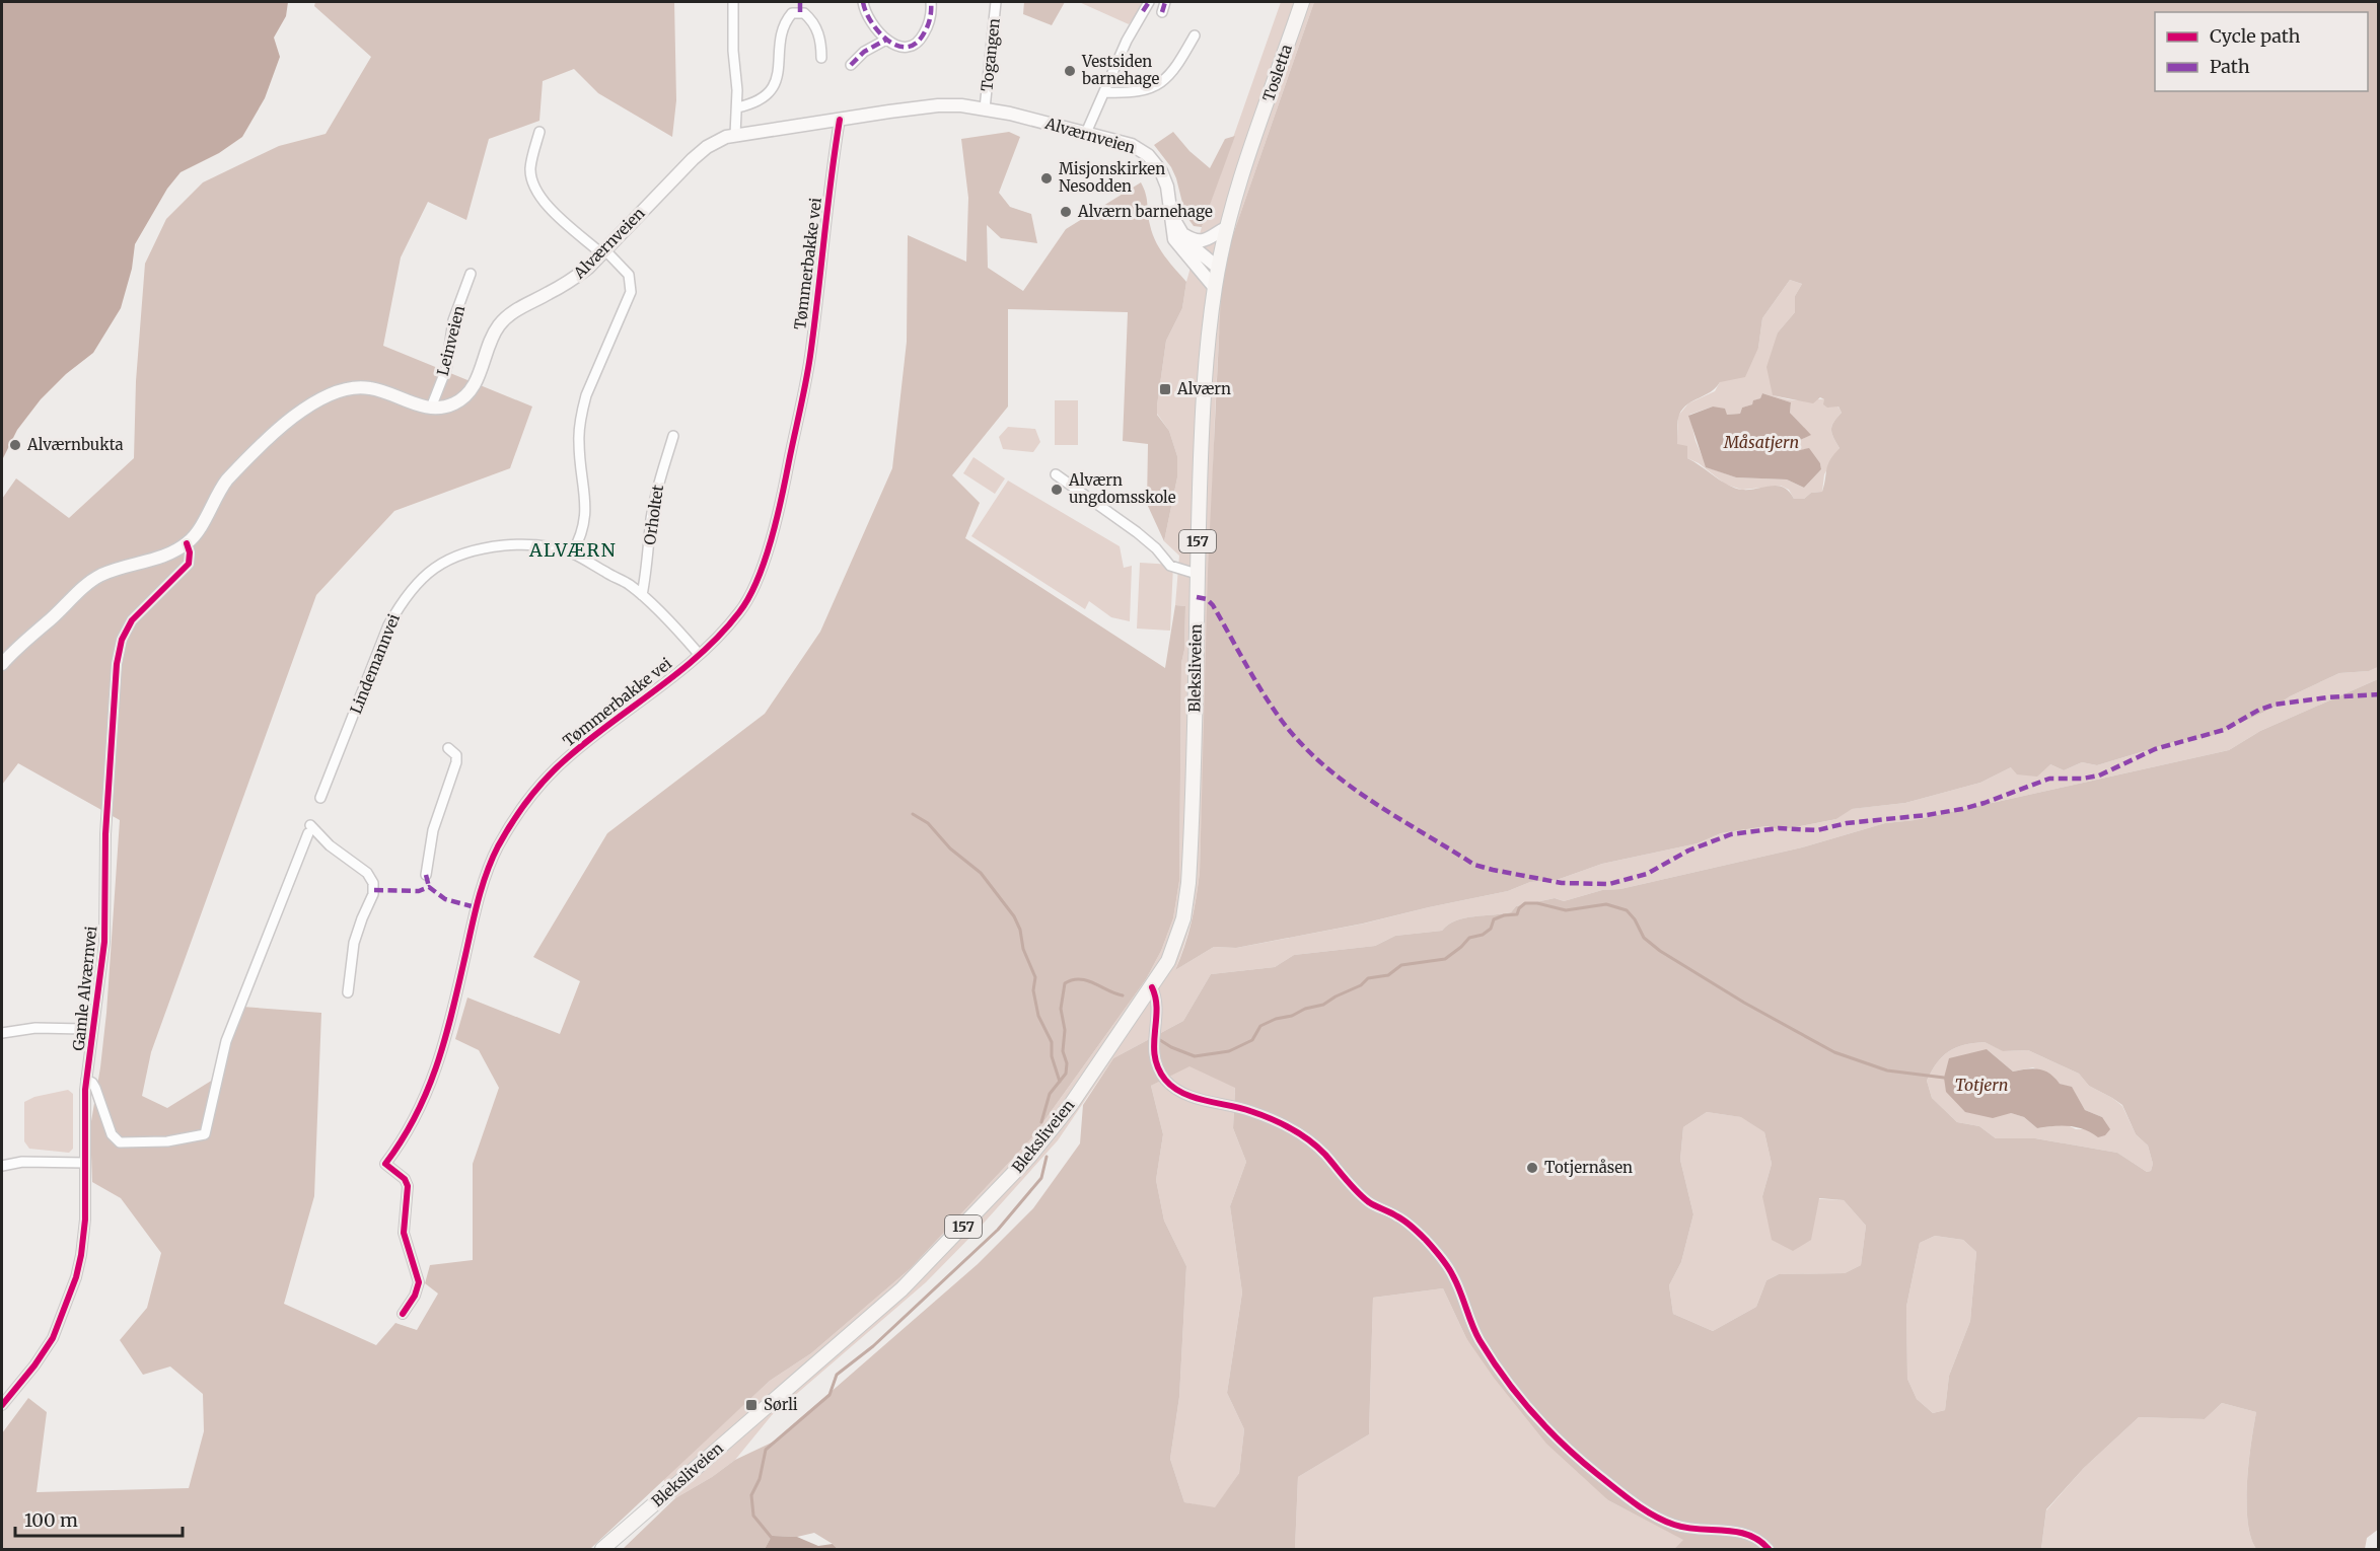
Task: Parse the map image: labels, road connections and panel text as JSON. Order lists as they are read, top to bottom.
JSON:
{
  "streets": {
    "main road": [
      "Tosletta",
      "Alværnveien",
      "157",
      "Bleksliveien"
    ],
    "street": [
      "Togangen",
      "Tømmerbakke vei",
      "Leinveien",
      "Orholtet",
      "Lindemannvei",
      "Gamle Alværnvei"
    ]
  },
  "crossings": [
    ["Togangen", "Alværnveien"],
    ["Tosletta", "157"],
    ["Alværnveien", "Tømmerbakke vei"],
    ["Alværnveien", "Leinveien"],
    ["Alværnveien", "157"],
    ["Alværnveien", "Bleksliveien"],
    ["157", "Bleksliveien"]
  ],
  "districts": ["ALVÆRN"],
  "water": ["Måsatjern", "Totjern"],
  "places": {
    "other": [
      "Vestsiden barnehage",
      "Misjonskirken Nesodden",
      "Alværn barnehage",
      "Alværnbukta",
      "Alværn ungdomsskole",
      "Totjernåsen"
    ],
    "transit": ["Alværn", "Sørli"]
  },
  "legend": ["Cycle path", "Path"],
  "scale_bar": "100 m"
}
